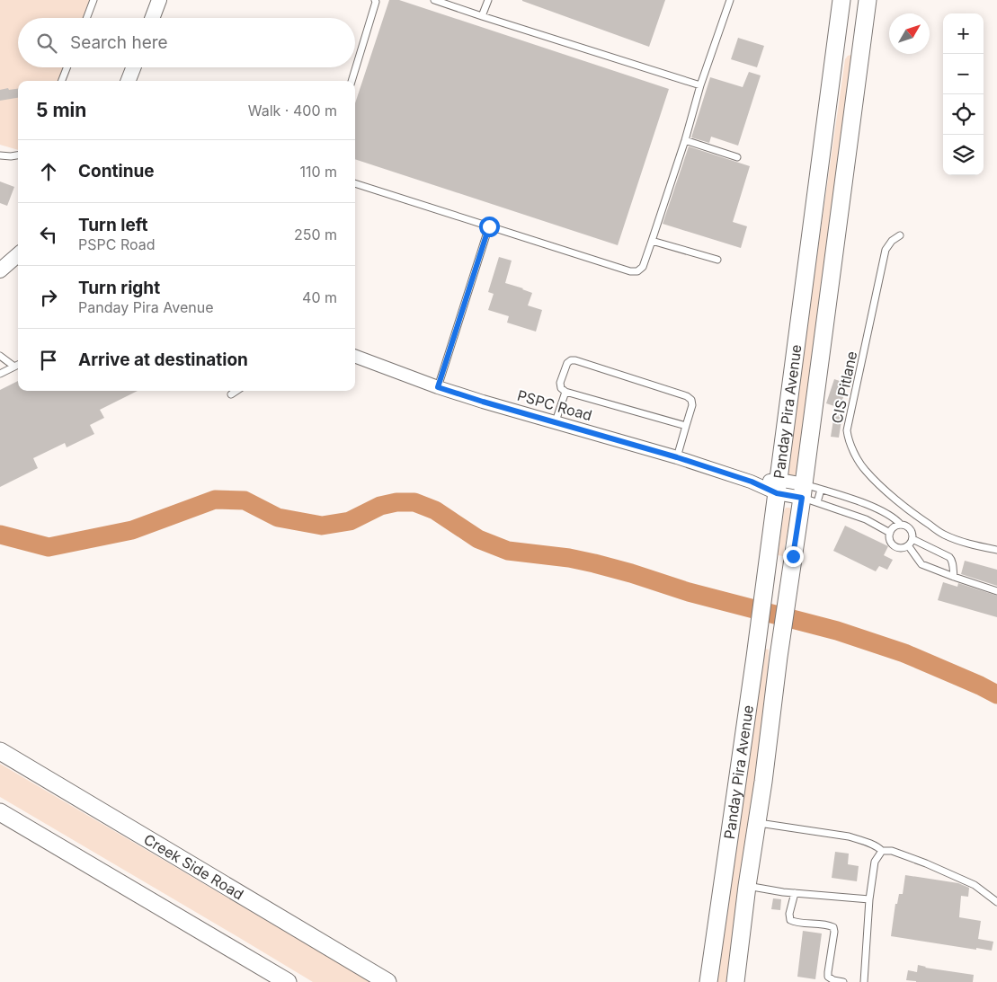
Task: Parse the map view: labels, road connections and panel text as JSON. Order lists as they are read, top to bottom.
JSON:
{
  "streets": {
    "main road": ["Panday Pira Avenue", "Creek Side Road"],
    "street": ["PSPC Road"],
    "lane": ["CIS Pitlane"]
  },
  "crossings": [
    ["PSPC Road", "Panday Pira Avenue"]
  ],
  "north": "top right",
  "page": {
    "map_buttons": ["+", "−"],
    "search": "Search here",
    "heading": ["5 min", "Walk · 400 m"],
    "list": [
      ["Continue", "110 m"],
      ["Turn left", "PSPC Road", "250 m"],
      ["Turn right", "Panday Pira Avenue", "40 m"],
      "Arrive at destination"
    ]
  }
}
